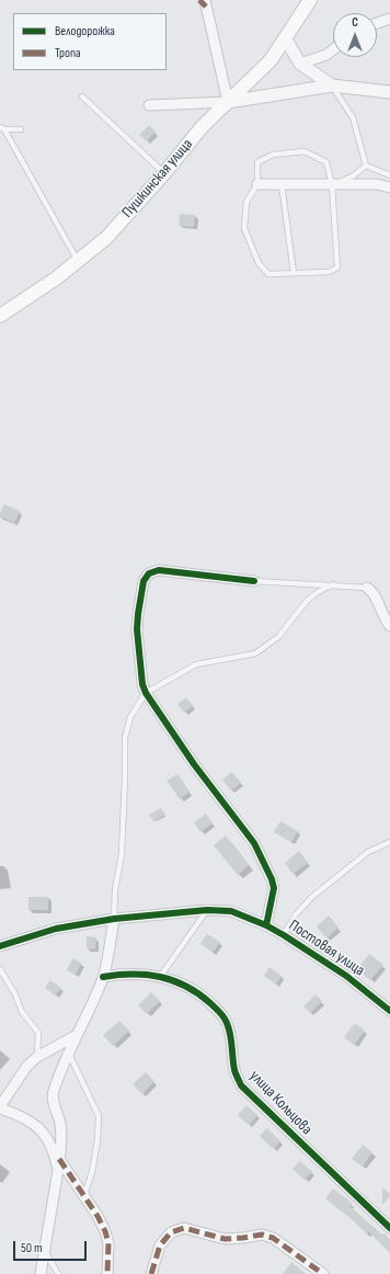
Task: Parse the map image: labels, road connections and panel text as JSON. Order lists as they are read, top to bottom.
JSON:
{
  "streets": {
    "main road": ["Пушкинская улица"],
    "street": ["Постовая улица", "улица Кольцова"]
  },
  "legend": ["Велодорожка", "Тропа"],
  "scale_bar": "50 m",
  "north": "top"
}
